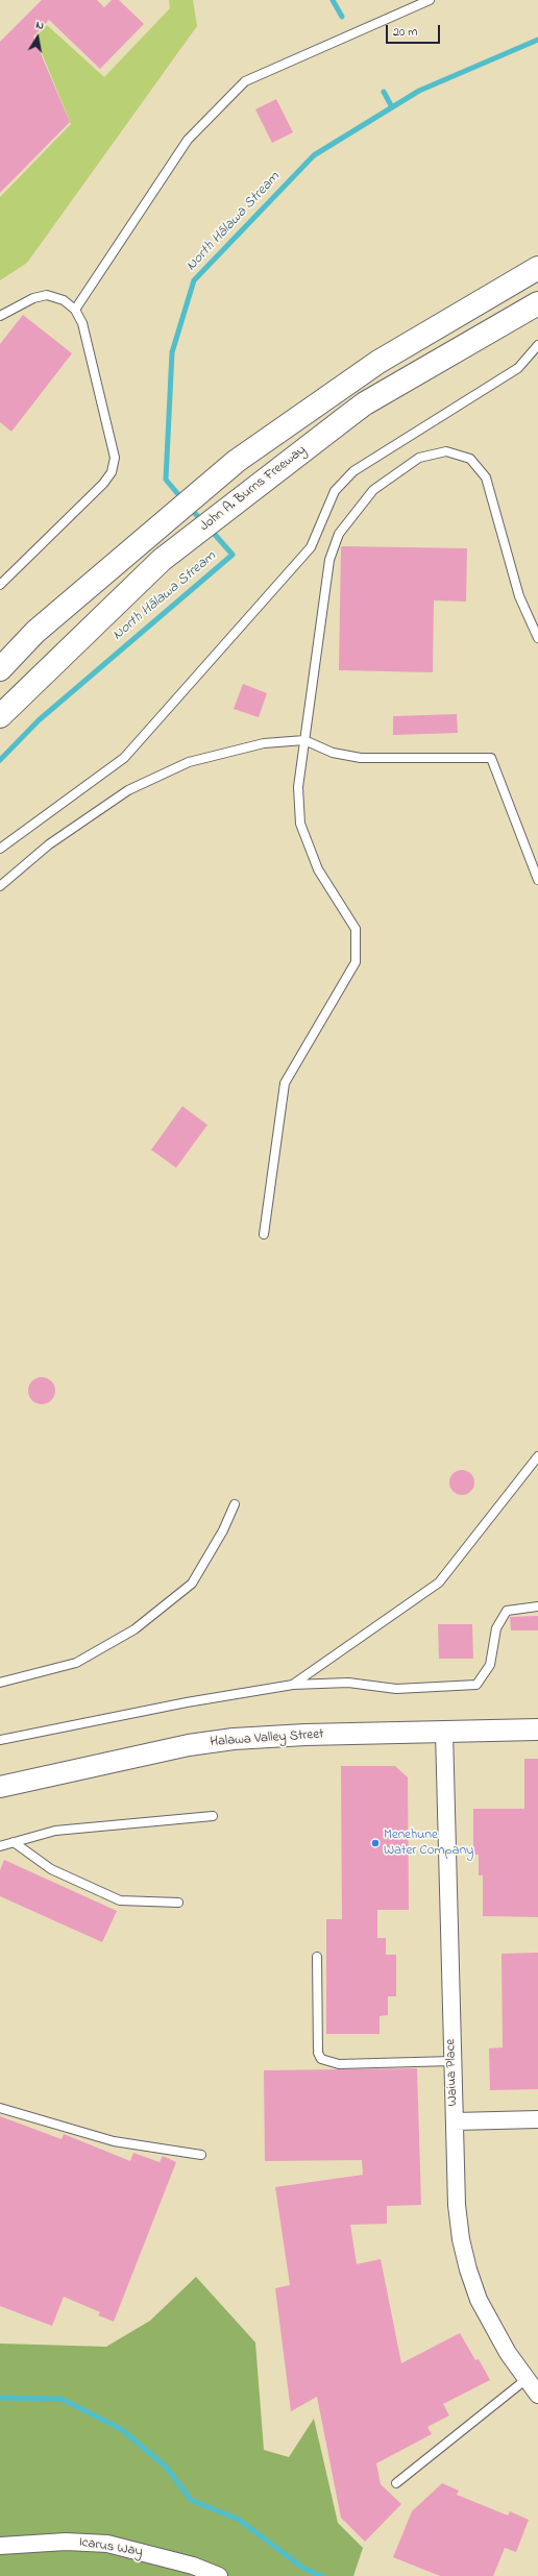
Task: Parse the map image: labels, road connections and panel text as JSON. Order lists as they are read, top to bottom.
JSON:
{
  "streets": {
    "highway": ["John A. Burns Freeway"],
    "street": ["Halawa Valley Street", "Waiua Place", "Icarus Way"]
  },
  "crossings": [
    ["Halawa Valley Street", "Waiua Place"]
  ],
  "water": ["North Hālawa Stream"],
  "places": ["Menehune Water Company"],
  "scale_bar": "20 m",
  "north": "top"
}
